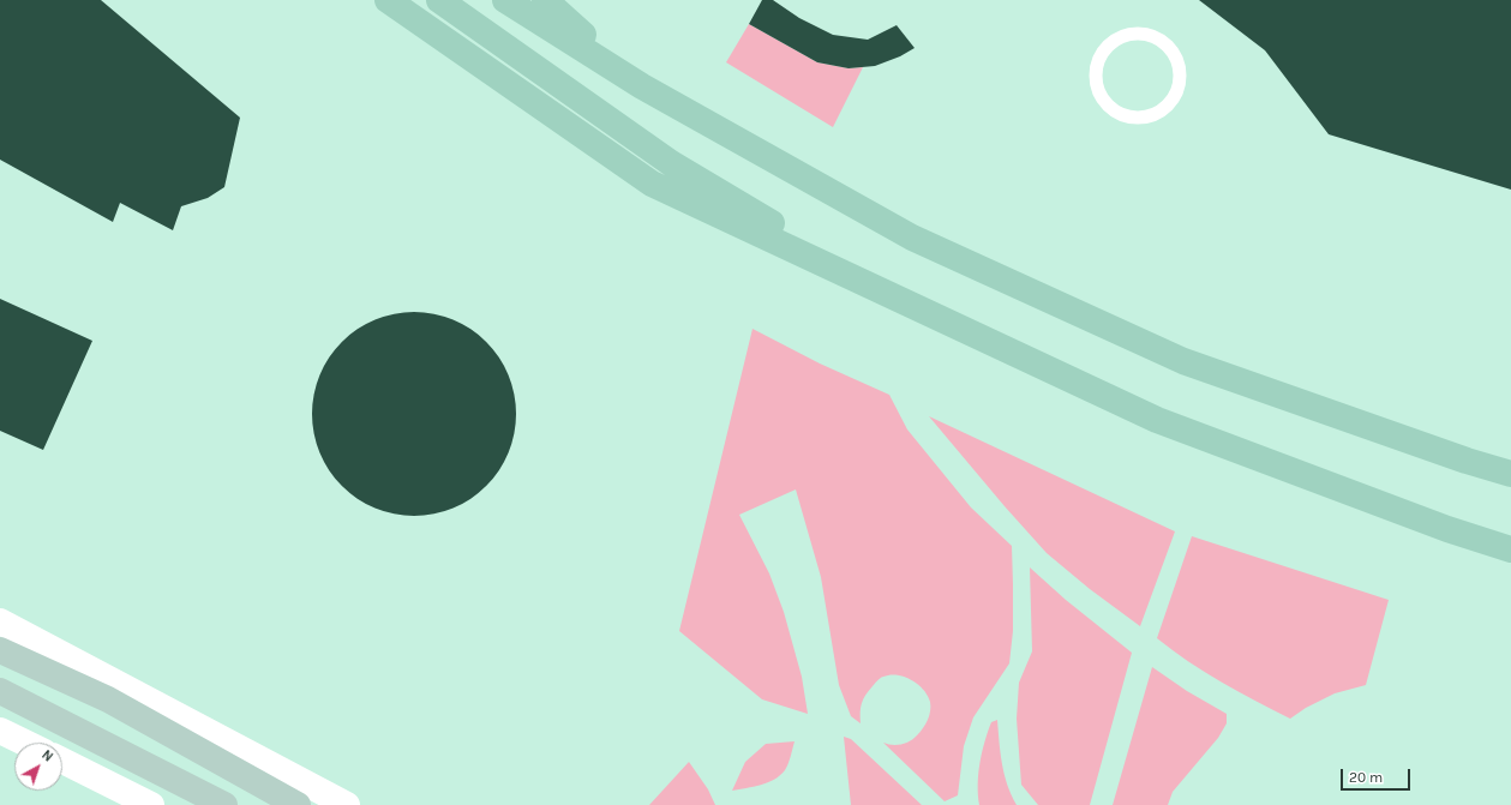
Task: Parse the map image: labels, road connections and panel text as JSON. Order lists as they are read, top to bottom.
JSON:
{
  "scale_bar": "20 m",
  "north": "top right"
}
